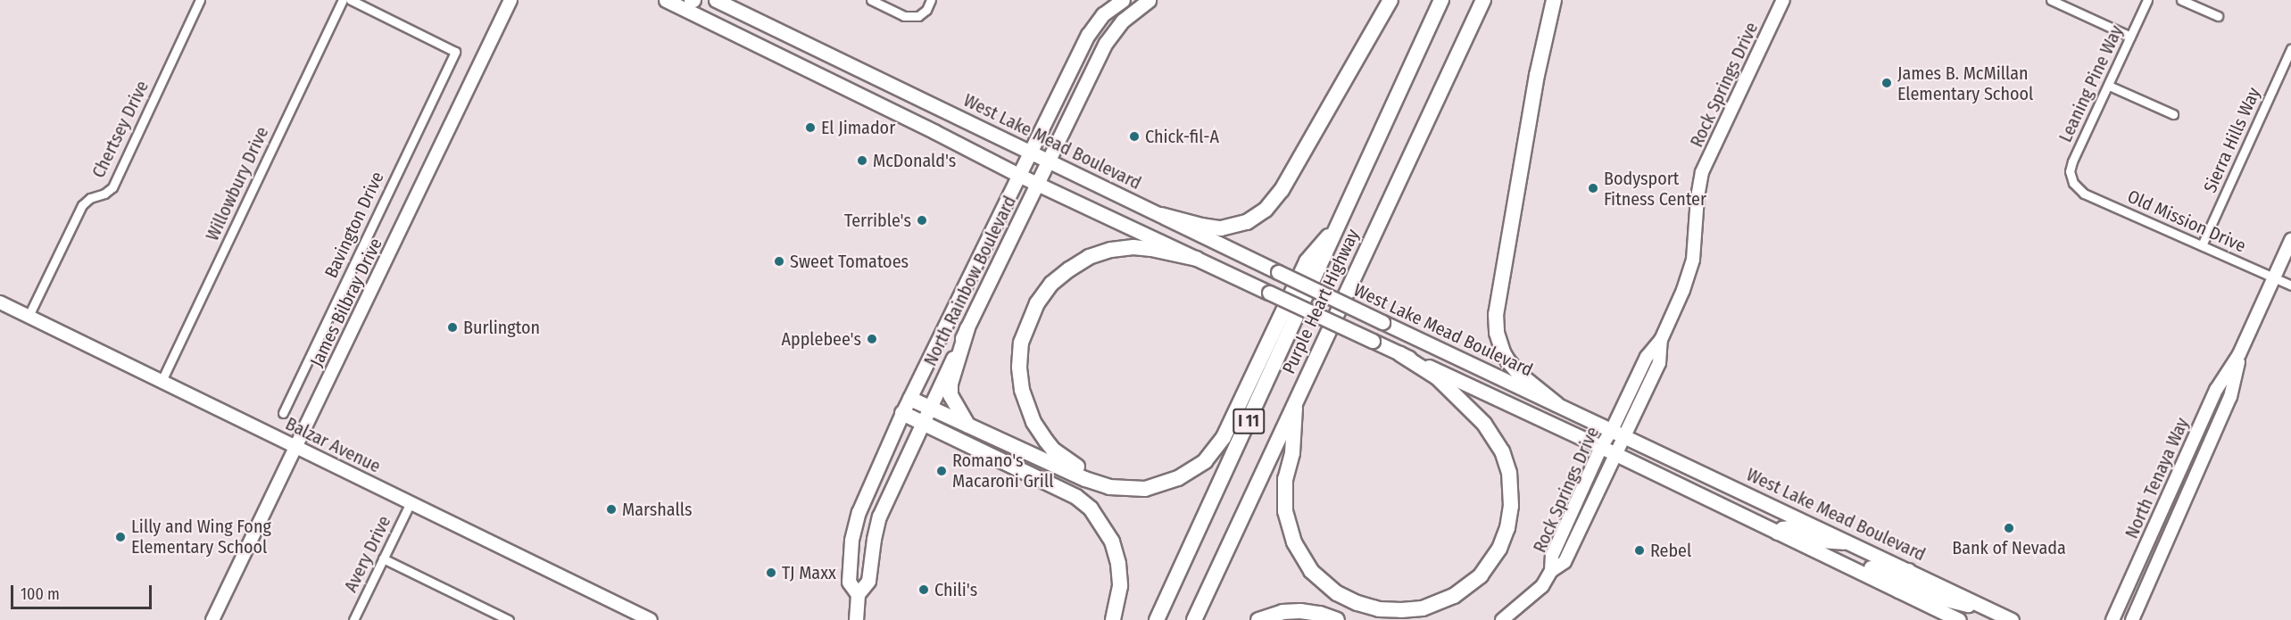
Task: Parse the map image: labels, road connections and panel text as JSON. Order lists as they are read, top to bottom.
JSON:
{
  "streets": {
    "highway": ["Purple Heart Highway", "I 11"],
    "main road": ["West Lake Mead Boulevard", "North Rainbow Boulevard"],
    "street": [
      "Leaning Pine Way",
      "Rock Springs Drive",
      "Chertsey Drive",
      "Sierra Hills Way",
      "Willowbury Drive",
      "Old Mission Drive",
      "Bavington Drive",
      "James Bilbray Drive",
      "Balzar Avenue",
      "North Tenaya Way",
      "Avery Drive"
    ]
  },
  "crossings": [
    ["Leaning Pine Way", "Old Mission Drive"],
    ["Rock Springs Drive", "West Lake Mead Boulevard"],
    ["Chertsey Drive", "Balzar Avenue"],
    ["Sierra Hills Way", "Old Mission Drive"],
    ["West Lake Mead Boulevard", "North Rainbow Boulevard"],
    ["Willowbury Drive", "Balzar Avenue"],
    ["Old Mission Drive", "North Tenaya Way"],
    ["James Bilbray Drive", "Balzar Avenue"],
    ["Balzar Avenue", "Avery Drive"]
  ],
  "places": [
    "James B. McMillan Elementary School",
    "El Jimador",
    "Chick-fil-A",
    "McDonald's",
    "Bodysport Fitness Center",
    "Terrible's",
    "Sweet Tomatoes",
    "Burlington",
    "Applebee's",
    "Romano's Macaroni Grill",
    "Marshalls",
    "Bank of Nevada",
    "Lilly and Wing Fong Elementary School",
    "Rebel",
    "TJ Maxx",
    "Chili's"
  ],
  "scale_bar": "100 m"
}
